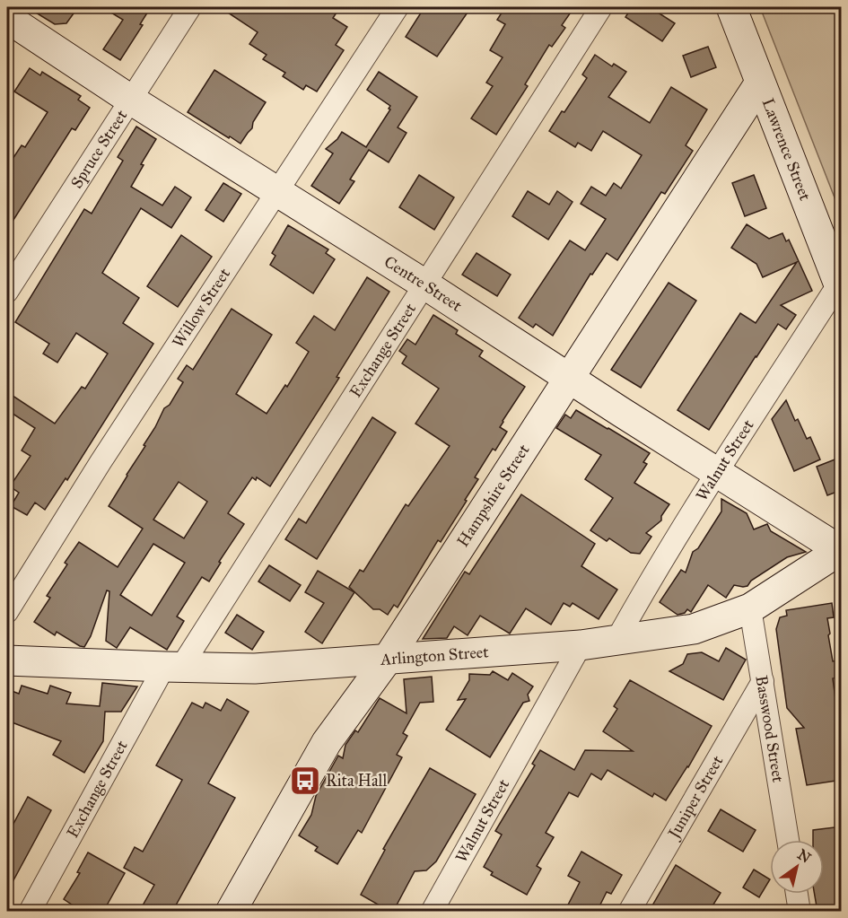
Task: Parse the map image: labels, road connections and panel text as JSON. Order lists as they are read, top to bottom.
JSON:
{
  "streets": {
    "street": [
      "Spruce Street",
      "Lawrence Street",
      "Centre Street",
      "Willow Street",
      "Exchange Street",
      "Walnut Street",
      "Hampshire Street",
      "Arlington Street",
      "Basswood Street",
      "Juniper Street"
    ]
  },
  "crossings": [
    ["Spruce Street", "Centre Street"],
    ["Lawrence Street", "Walnut Street"],
    ["Lawrence Street", "Hampshire Street"],
    ["Centre Street", "Willow Street"],
    ["Centre Street", "Exchange Street"],
    ["Centre Street", "Walnut Street"],
    ["Centre Street", "Hampshire Street"],
    ["Centre Street", "Arlington Street"],
    ["Exchange Street", "Arlington Street"],
    ["Walnut Street", "Arlington Street"],
    ["Hampshire Street", "Arlington Street"],
    ["Arlington Street", "Basswood Street"],
    ["Basswood Street", "Juniper Street"]
  ],
  "places": {
    "bus stop": ["Rita Hall"]
  },
  "north": "top right"
}
